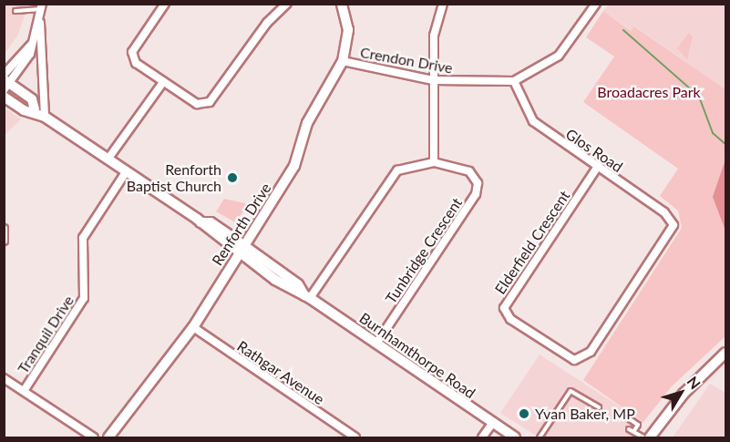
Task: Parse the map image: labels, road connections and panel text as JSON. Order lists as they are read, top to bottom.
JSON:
{
  "streets": {
    "main road": ["Renforth Drive", "Burnhamthorpe Road"],
    "street": [
      "Crendon Drive",
      "Glos Road",
      "Elderfield Crescent",
      "Tunbridge Crescent",
      "Tranquil Drive",
      "Rathgar Avenue"
    ]
  },
  "crossings": [
    ["Crendon Drive", "Glos Road"],
    ["Crendon Drive", "Renforth Drive"],
    ["Glos Road", "Elderfield Crescent"],
    ["Renforth Drive", "Burnhamthorpe Road"],
    ["Renforth Drive", "Rathgar Avenue"],
    ["Tunbridge Crescent", "Burnhamthorpe Road"],
    ["Tranquil Drive", "Burnhamthorpe Road"]
  ],
  "parks": ["Broadacres Park"],
  "places": ["Renforth Baptist Church", "Yvan Baker, MP"],
  "north": "top right"
}
